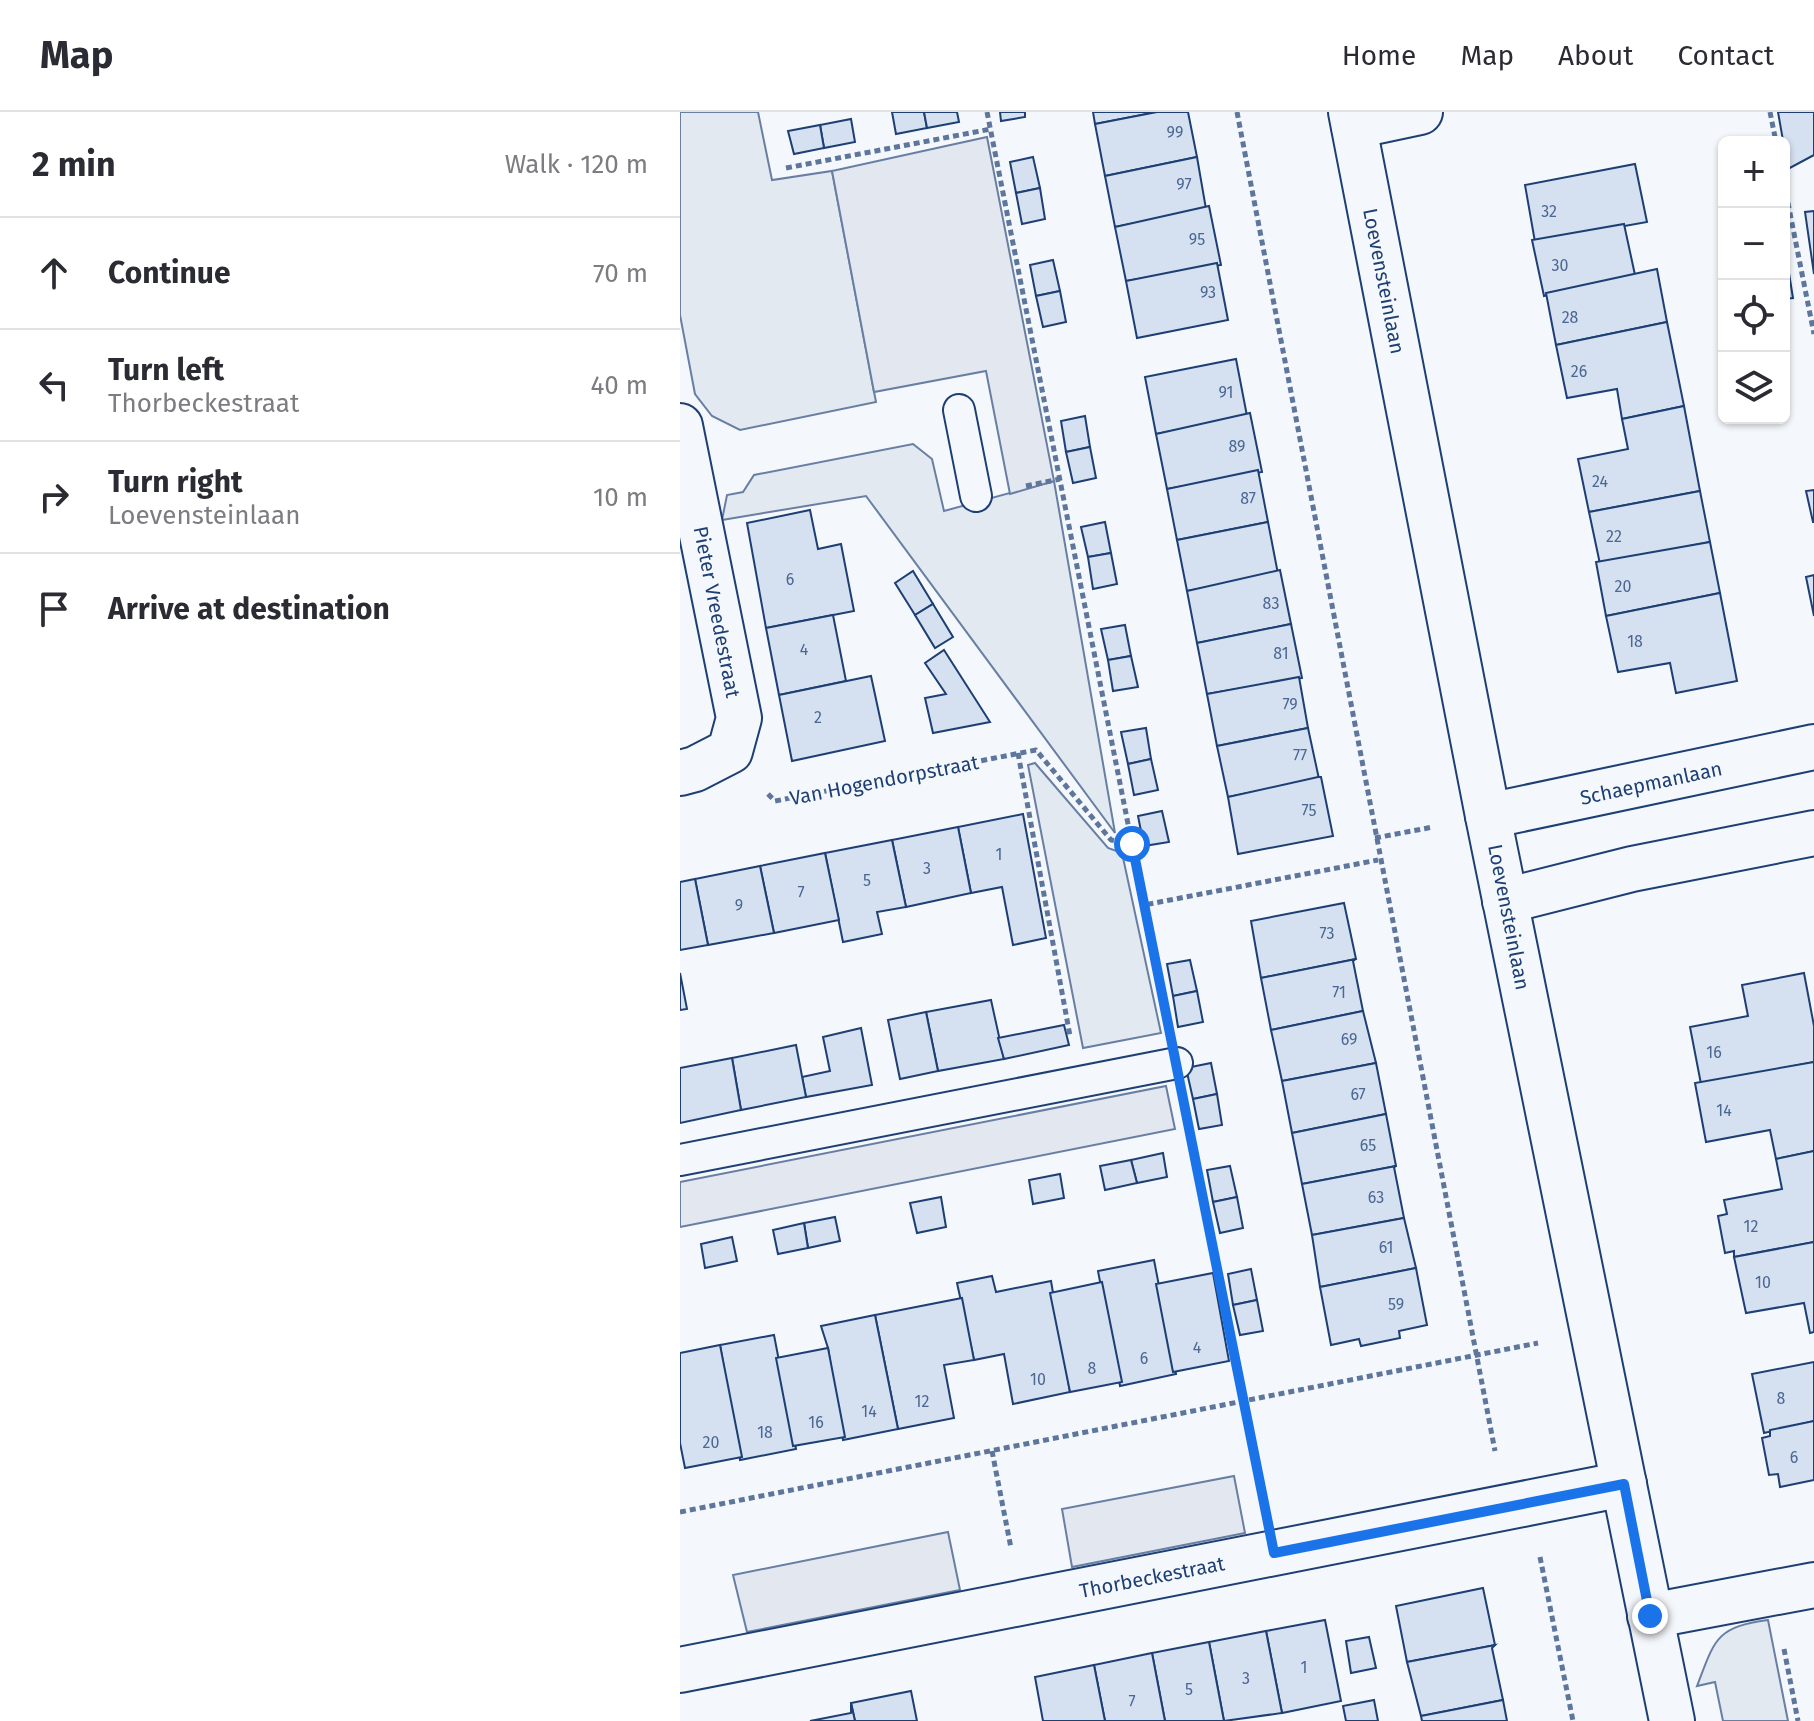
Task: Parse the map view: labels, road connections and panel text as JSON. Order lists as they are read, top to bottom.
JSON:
{
  "streets": {
    "street": [
      "Loevensteinlaan",
      "Pieter Vreedestraat",
      "Schaepmanlaan",
      "Thorbeckestraat"
    ],
    "path": ["Van Hogendorpstraat"]
  },
  "crossings": [
    ["Loevensteinlaan", "Schaepmanlaan"],
    ["Loevensteinlaan", "Thorbeckestraat"],
    ["Pieter Vreedestraat", "Van Hogendorpstraat"]
  ],
  "house_numbers": [
    "99",
    "97",
    "32",
    "95",
    "30",
    "93",
    "28",
    "26",
    "91",
    "89",
    "24",
    "87",
    "22",
    "6",
    "20",
    "83",
    "18",
    "4",
    "81",
    "79",
    "2",
    "77",
    "75",
    "1",
    "3",
    "5",
    "7",
    "9",
    "73",
    "71",
    "69",
    "16",
    "67",
    "14",
    "65",
    "63",
    "12",
    "61",
    "10",
    "59",
    "4",
    "6",
    "8",
    "10",
    "8",
    "12",
    "14",
    "16",
    "18",
    "20",
    "6",
    "1",
    "3",
    "5",
    "7"
  ],
  "page": {
    "header": "Map",
    "nav": [
      "Home",
      "Map",
      "About",
      "Contact"
    ],
    "heading": ["2 min", "Walk · 120 m"],
    "map_buttons": ["+", "−"],
    "list": [
      ["Continue", "70 m"],
      ["Turn left", "Thorbeckestraat", "40 m"],
      ["Turn right", "Loevensteinlaan", "10 m"],
      "Arrive at destination"
    ]
  }
}
